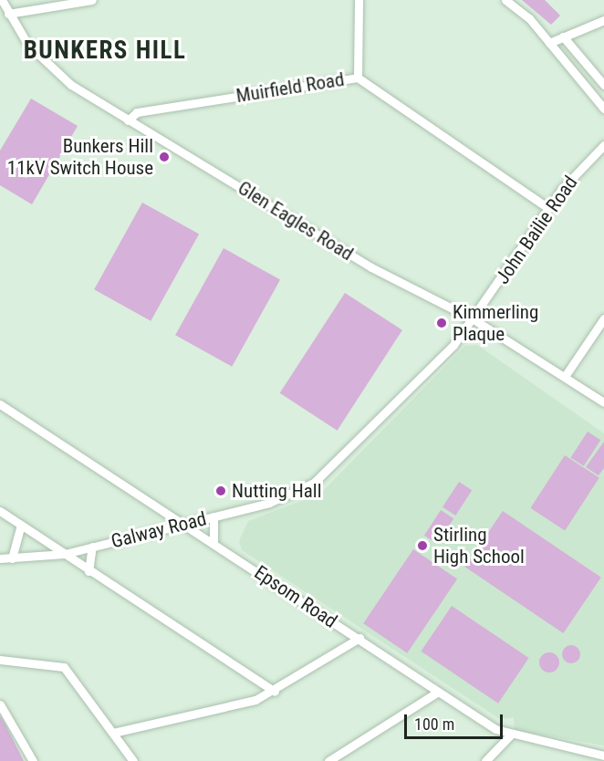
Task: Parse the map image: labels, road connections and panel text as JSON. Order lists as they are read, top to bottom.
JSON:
{
  "streets": {
    "street": [
      "Muirfield Road",
      "Glen Eagles Road",
      "John Bailie Road",
      "Galway Road",
      "Epsom Road"
    ]
  },
  "crossings": [
    ["Muirfield Road", "Glen Eagles Road"],
    ["Muirfield Road", "John Bailie Road"],
    ["Glen Eagles Road", "John Bailie Road"],
    ["Glen Eagles Road", "Galway Road"],
    ["John Bailie Road", "Galway Road"],
    ["Galway Road", "Epsom Road"]
  ],
  "districts": ["BUNKERS HILL"],
  "places": [
    "Bunkers Hill 11kV Switch House",
    "Kimmerling Plaque",
    "Nutting Hall",
    "Stirling High School"
  ],
  "scale_bar": "100 m"
}
